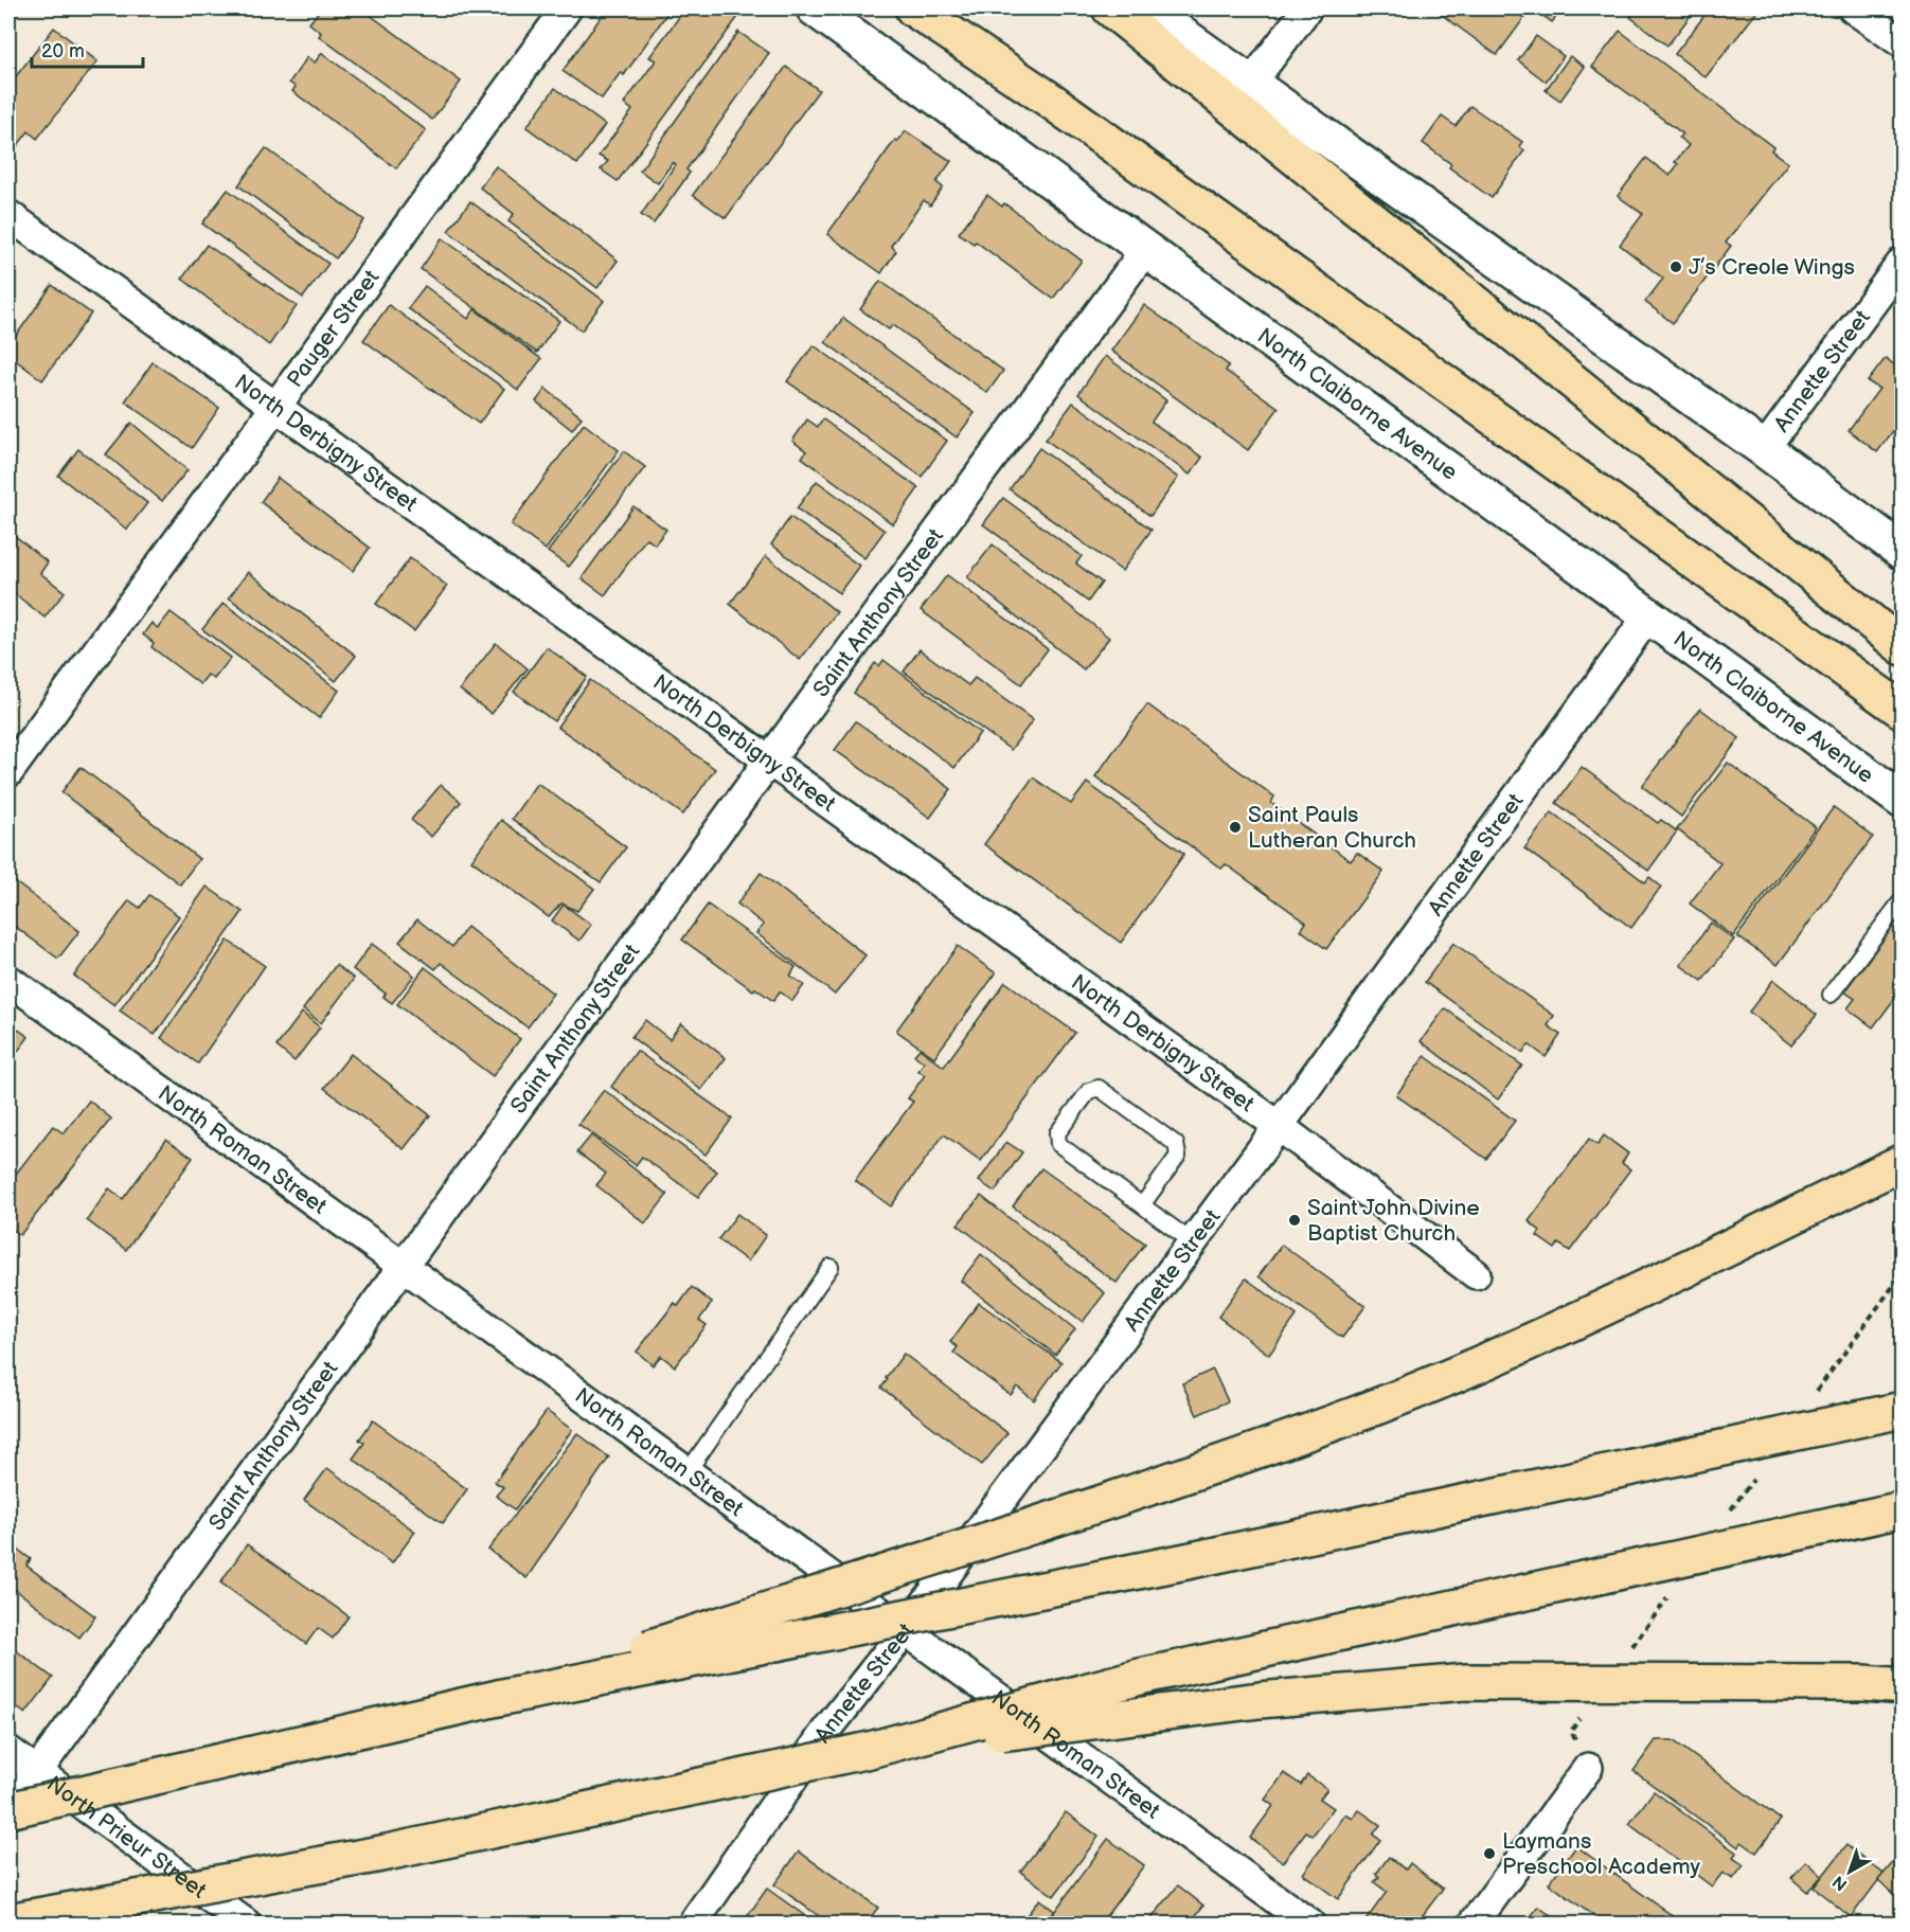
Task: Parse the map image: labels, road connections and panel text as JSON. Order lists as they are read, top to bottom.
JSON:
{
  "streets": {
    "main road": ["North Claiborne Avenue"],
    "street": [
      "Pauger Street",
      "Annette Street",
      "North Derbigny Street",
      "Saint Anthony Street",
      "North Roman Street",
      "North Prieur Street"
    ]
  },
  "crossings": [
    ["Pauger Street", "North Derbigny Street"],
    ["Annette Street", "North Claiborne Avenue"],
    ["Annette Street", "North Derbigny Street"],
    ["Annette Street", "North Roman Street"],
    ["North Claiborne Avenue", "Saint Anthony Street"],
    ["North Derbigny Street", "Saint Anthony Street"],
    ["Saint Anthony Street", "North Roman Street"],
    ["Saint Anthony Street", "North Prieur Street"]
  ],
  "places": [
    "J’s Creole Wings",
    "Saint Pauls Lutheran Church",
    "Saint John Divine Baptist Church",
    "Laymans Preschool Academy"
  ],
  "scale_bar": "20 m",
  "north": "bottom left"
}
